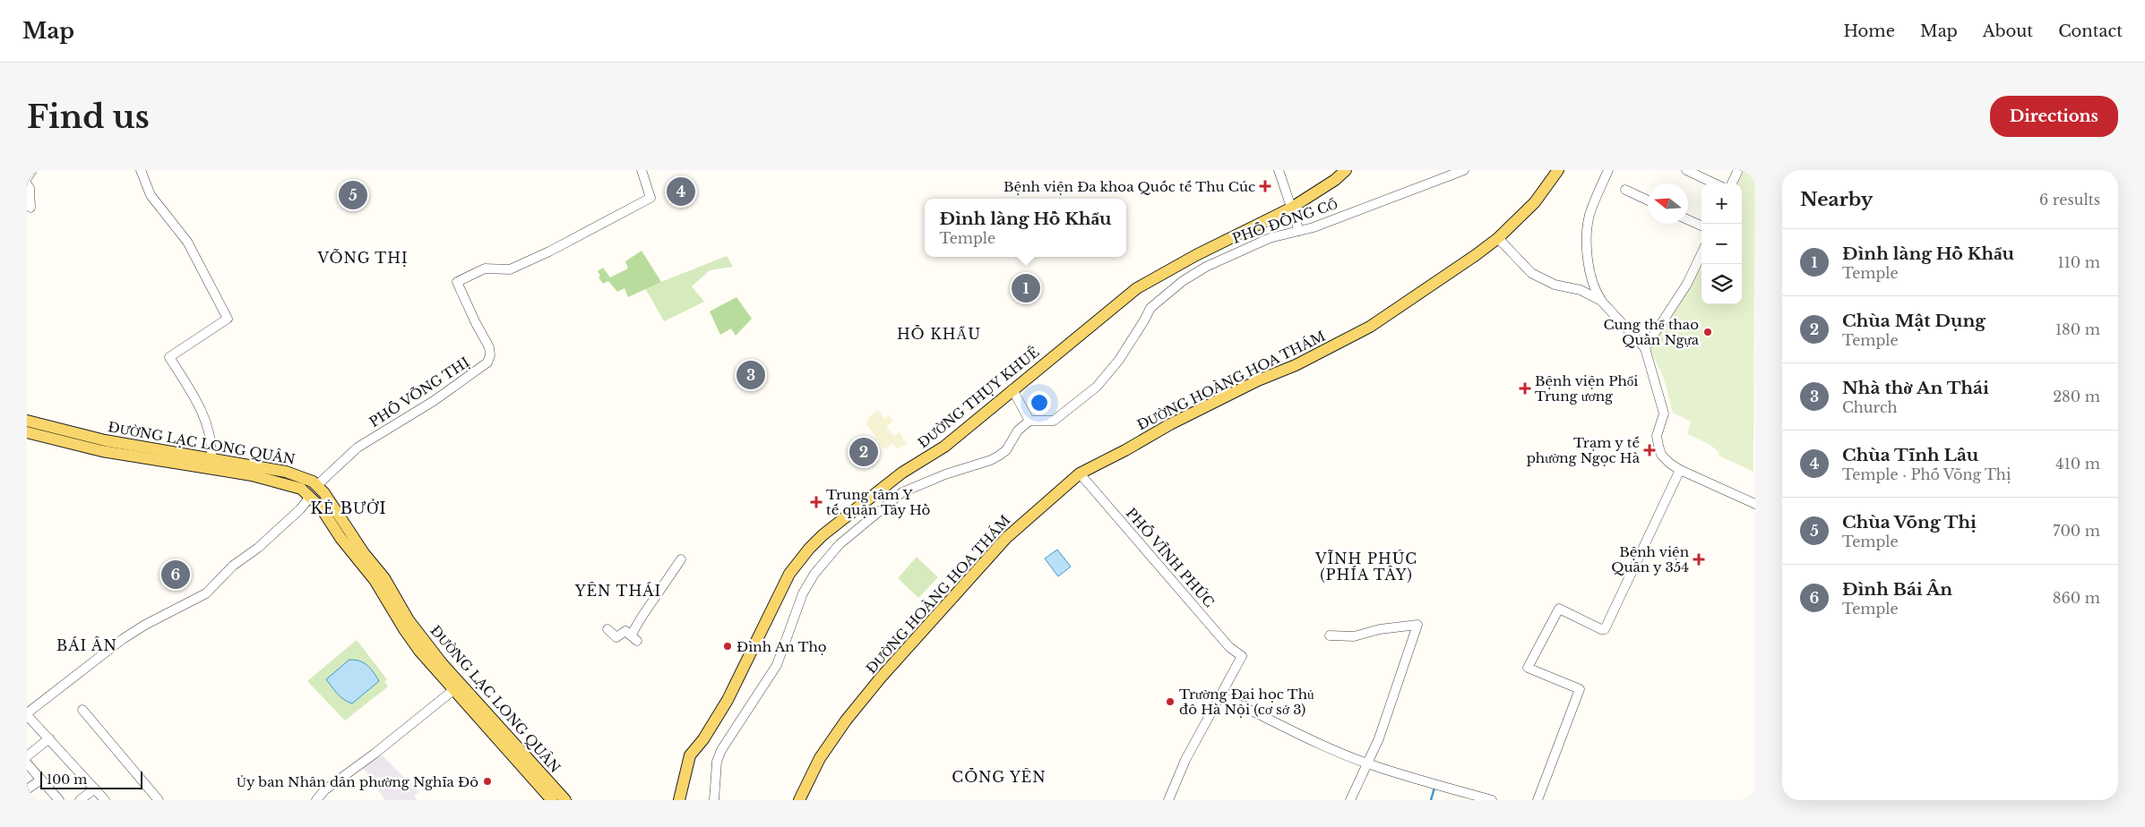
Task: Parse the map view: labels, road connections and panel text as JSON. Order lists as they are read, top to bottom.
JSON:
{
  "streets": {
    "main road": ["ĐƯỜNG HOÀNG HOA THÁM", "ĐƯỜNG THỤY KHUÊ", "ĐƯỜNG LẠC LONG QUÂN"],
    "street": ["PHỐ ĐỒNG CỔ", "PHỐ VÕNG THỊ", "PHỐ VĨNH PHÚC"]
  },
  "crossings": [
    ["ĐƯỜNG HOÀNG HOA THÁM", "PHỐ VĨNH PHÚC"],
    ["PHỐ VÕNG THỊ", "ĐƯỜNG LẠC LONG QUÂN"]
  ],
  "districts": [
    "VÕNG THỊ",
    "HỒ KHẨU",
    "KẺ BƯỞI",
    "VĨNH PHÚC (PHÍA TÂY)",
    "YÊN THÁI",
    "BÁI ÂN",
    "CỐNG YÊN"
  ],
  "places": {
    "health": [
      "Bệnh viện Đa khoa Quốc tế Thu Cúc",
      "Bệnh viện Phổi Trung ương",
      "Trạm y tế phường Ngọc Hà",
      "Trung tâm Y tế quận Tây Hồ",
      "Bệnh viện Quân y 354"
    ],
    "other": [
      "Cung thể thao Quần Ngựa",
      "Đình An Thọ",
      "Trường Đại học Thủ đô Hà Nội (cơ sở 3)",
      "Ủy ban Nhân dân phường Nghĩa Đô"
    ]
  },
  "scale_bar": "100 m",
  "north": "left",
  "page": {
    "header": "Map",
    "nav": [
      "Home",
      "Map",
      "About",
      "Contact"
    ],
    "buttons": "Directions",
    "title": "Find us",
    "heading": ["Nearby", "6 results"],
    "pins": [
      "4",
      "5",
      "1",
      "3",
      "2",
      "6"
    ],
    "map_buttons": ["+", "−"],
    "popup": ["Đình làng Hồ Khẩu", "Temple"],
    "list": [
      {
        "mark": "1",
        "name": "Đình làng Hồ Khẩu",
        "note": "Temple",
        "value": "110 m"
      },
      {
        "mark": "2",
        "name": "Chùa Mật Dụng",
        "note": "Temple",
        "value": "180 m"
      },
      {
        "mark": "3",
        "name": "Nhà thờ An Thái",
        "note": "Church",
        "value": "280 m"
      },
      {
        "mark": "4",
        "name": "Chùa Tĩnh Lâu",
        "note": "Temple · Phố Võng Thị",
        "value": "410 m"
      },
      {
        "mark": "5",
        "name": "Chùa Võng Thị",
        "note": "Temple",
        "value": "700 m"
      },
      {
        "mark": "6",
        "name": "Đình Bái Ân",
        "note": "Temple",
        "value": "860 m"
      }
    ],
    "scale": "100 m"
  }
}
